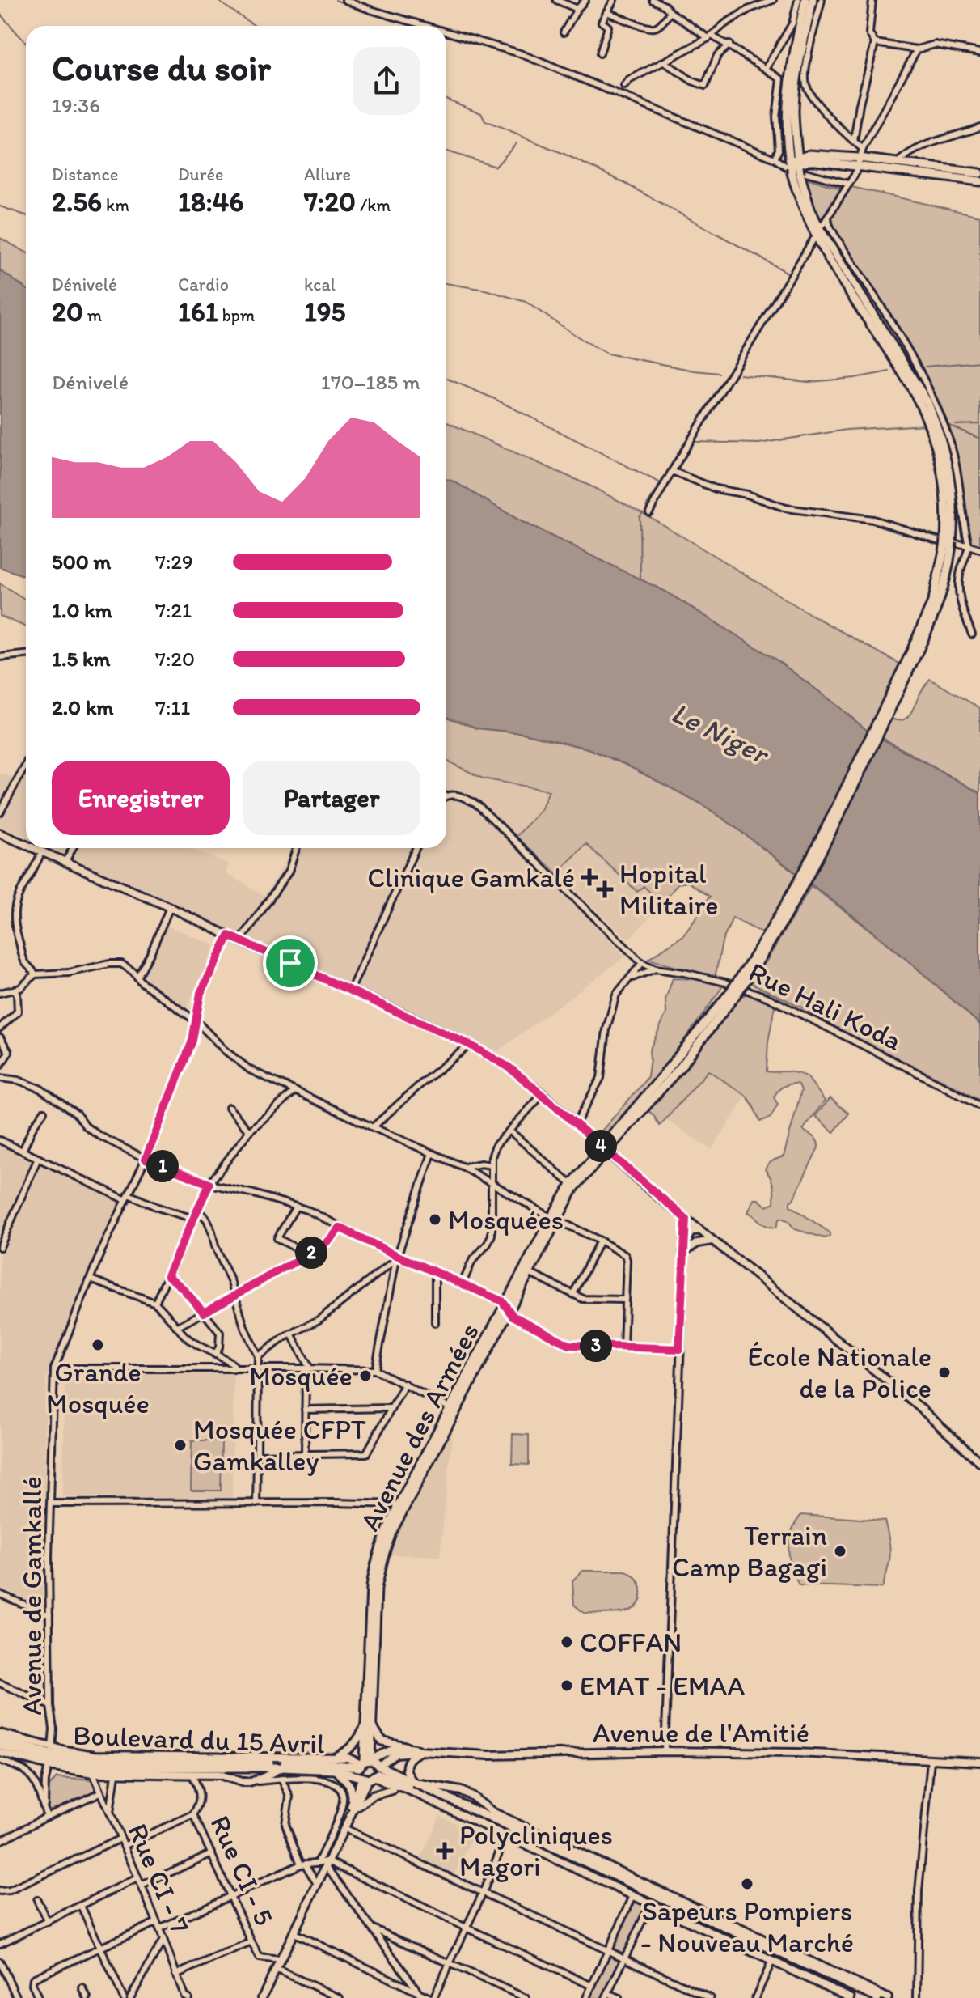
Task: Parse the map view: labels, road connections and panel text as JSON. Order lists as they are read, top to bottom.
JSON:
{
  "streets": {
    "highway": ["Avenue des Armées", "Boulevard du 15 Avril"],
    "main road": ["Avenue de l'Amitié"],
    "street": [
      "Rue Hali Koda",
      "Avenue de Gamkallé",
      "Rue CI - 5",
      "Rue CI - 7"
    ]
  },
  "crossings": [
    ["Avenue des Armées", "Boulevard du 15 Avril"],
    ["Avenue de Gamkallé", "Boulevard du 15 Avril"],
    ["Avenue de l'Amitié", "Boulevard du 15 Avril"],
    ["Boulevard du 15 Avril", "Rue CI - 7"]
  ],
  "water": ["Le Niger"],
  "places": {
    "health": ["Clinique Gamkalé", "Hopital Militaire", "Polycliniques Magori"],
    "other": [
      "Mosquées",
      "Grande Mosquée",
      "École Nationale de la Police",
      "Mosquée",
      "Mosquée CFPT Gamkalley",
      "Terrain Camp Bagagi",
      "COFFAN",
      "EMAT - EMAA",
      "Sapeurs Pompiers - Nouveau Marché"
    ]
  },
  "page": {
    "heading": ["Course du soir", "19:36"],
    "stats": [
      ["Distance", "2.56 km"],
      ["Durée", "18:46"],
      ["Allure", "7:20 /km"],
      ["Dénivelé", "20 m"],
      ["Cardio", "161 bpm"],
      ["kcal", "195"]
    ],
    "chart": ["Dénivelé", "170–185 m"],
    "list": [
      {
        "name": "500 m",
        "note": "7:29"
      },
      {
        "name": "1.0 km",
        "note": "7:21"
      },
      {
        "name": "1.5 km",
        "note": "7:20"
      },
      {
        "name": "2.0 km",
        "note": "7:11"
      }
    ],
    "buttons": ["Enregistrer", "Partager"],
    "pins": [
      "4",
      "1",
      "2",
      "3"
    ]
  }
}
